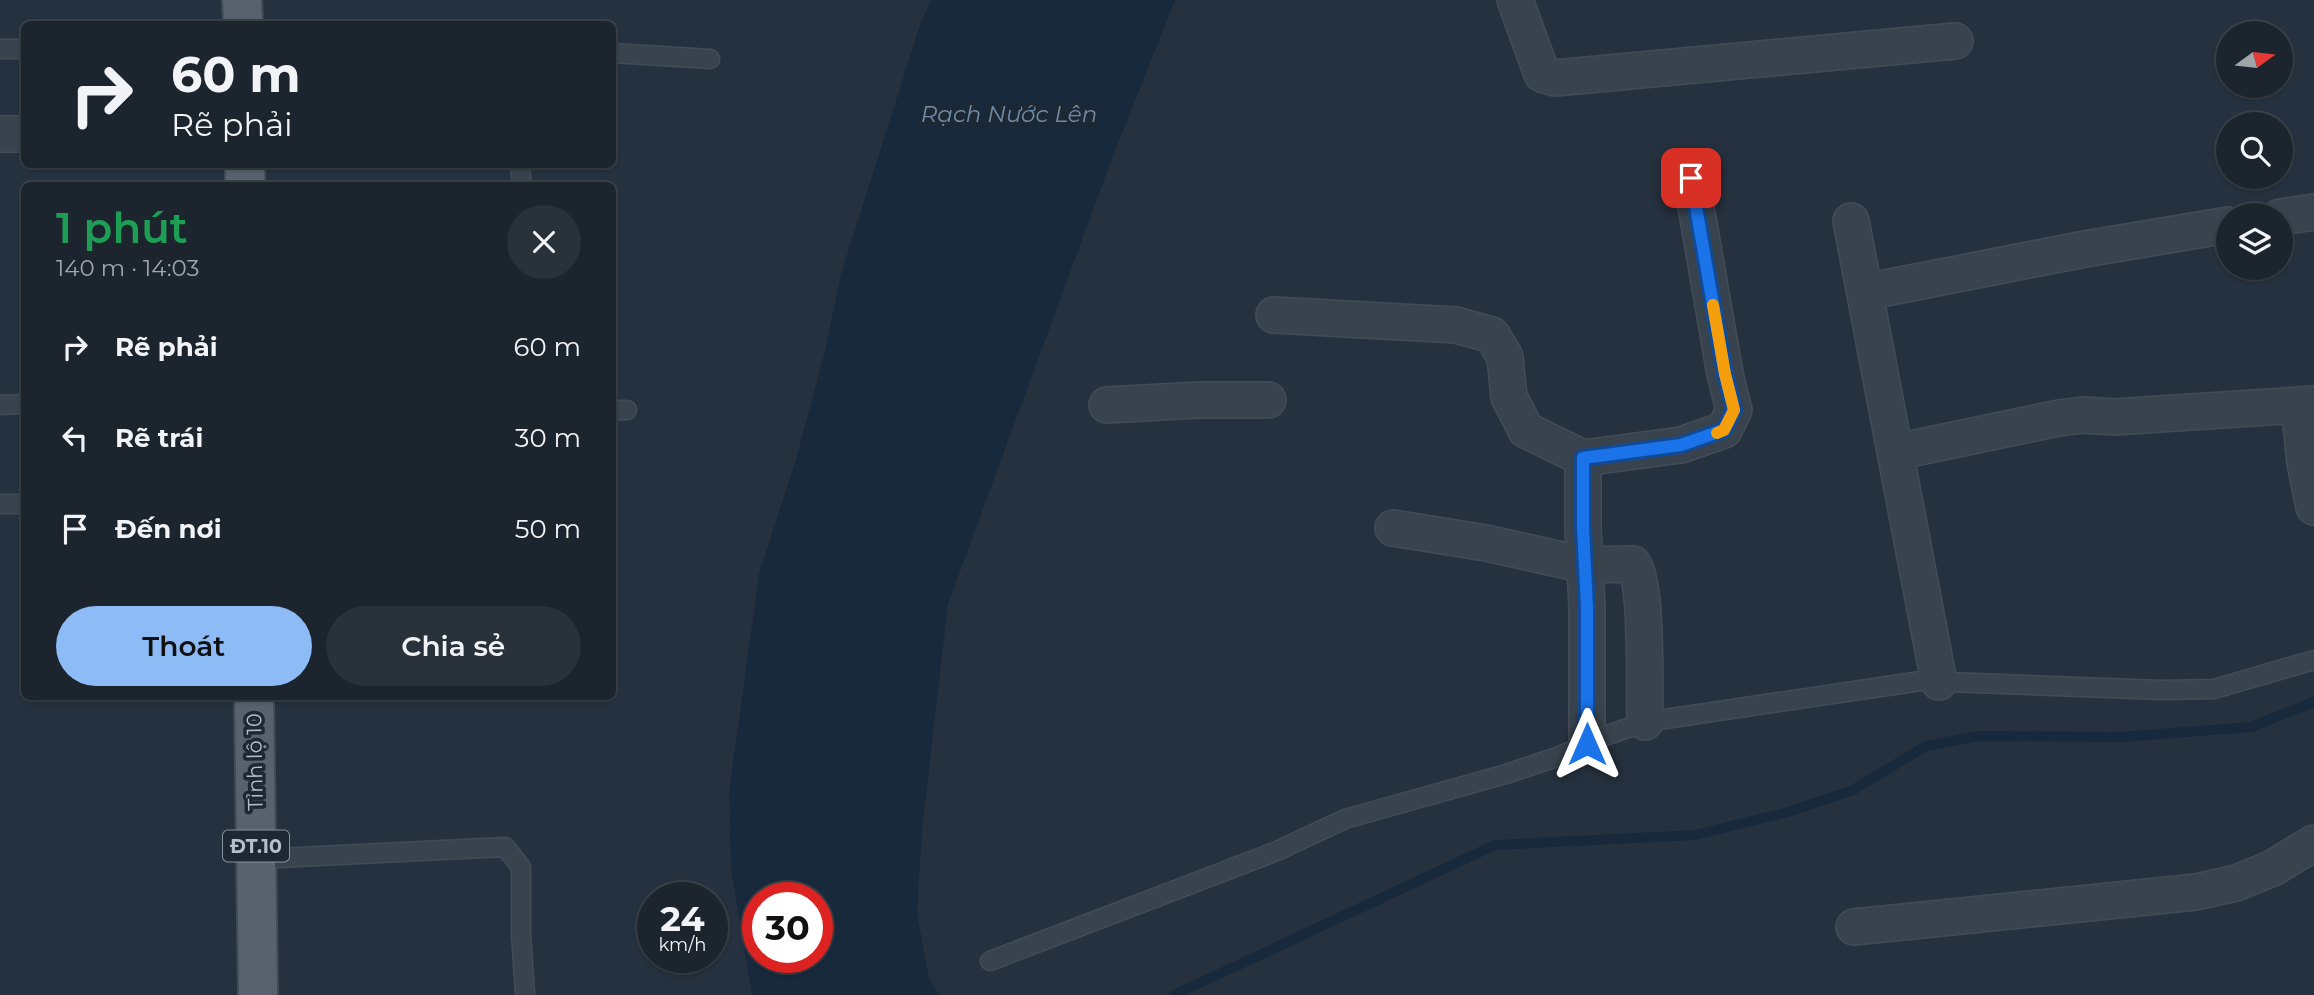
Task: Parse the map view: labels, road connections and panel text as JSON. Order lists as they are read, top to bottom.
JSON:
{
  "streets": {
    "main road": ["Tỉnh lộ 10", "ĐT.10"]
  },
  "water": ["Rạch Nước Lên"],
  "north": "right",
  "page": {
    "turn": ["60 m", "Rẽ phải"],
    "heading": ["1 phút", "140 m · 14:03"],
    "list": [
      {
        "name": "Rẽ phải",
        "value": "60 m"
      },
      {
        "name": "Rẽ trái",
        "value": "30 m"
      },
      {
        "name": "Đến nơi",
        "value": "50 m"
      }
    ],
    "buttons": ["Thoát", "Chia sẻ"],
    "speed": "24 km/h",
    "limit": "30"
  }
}
